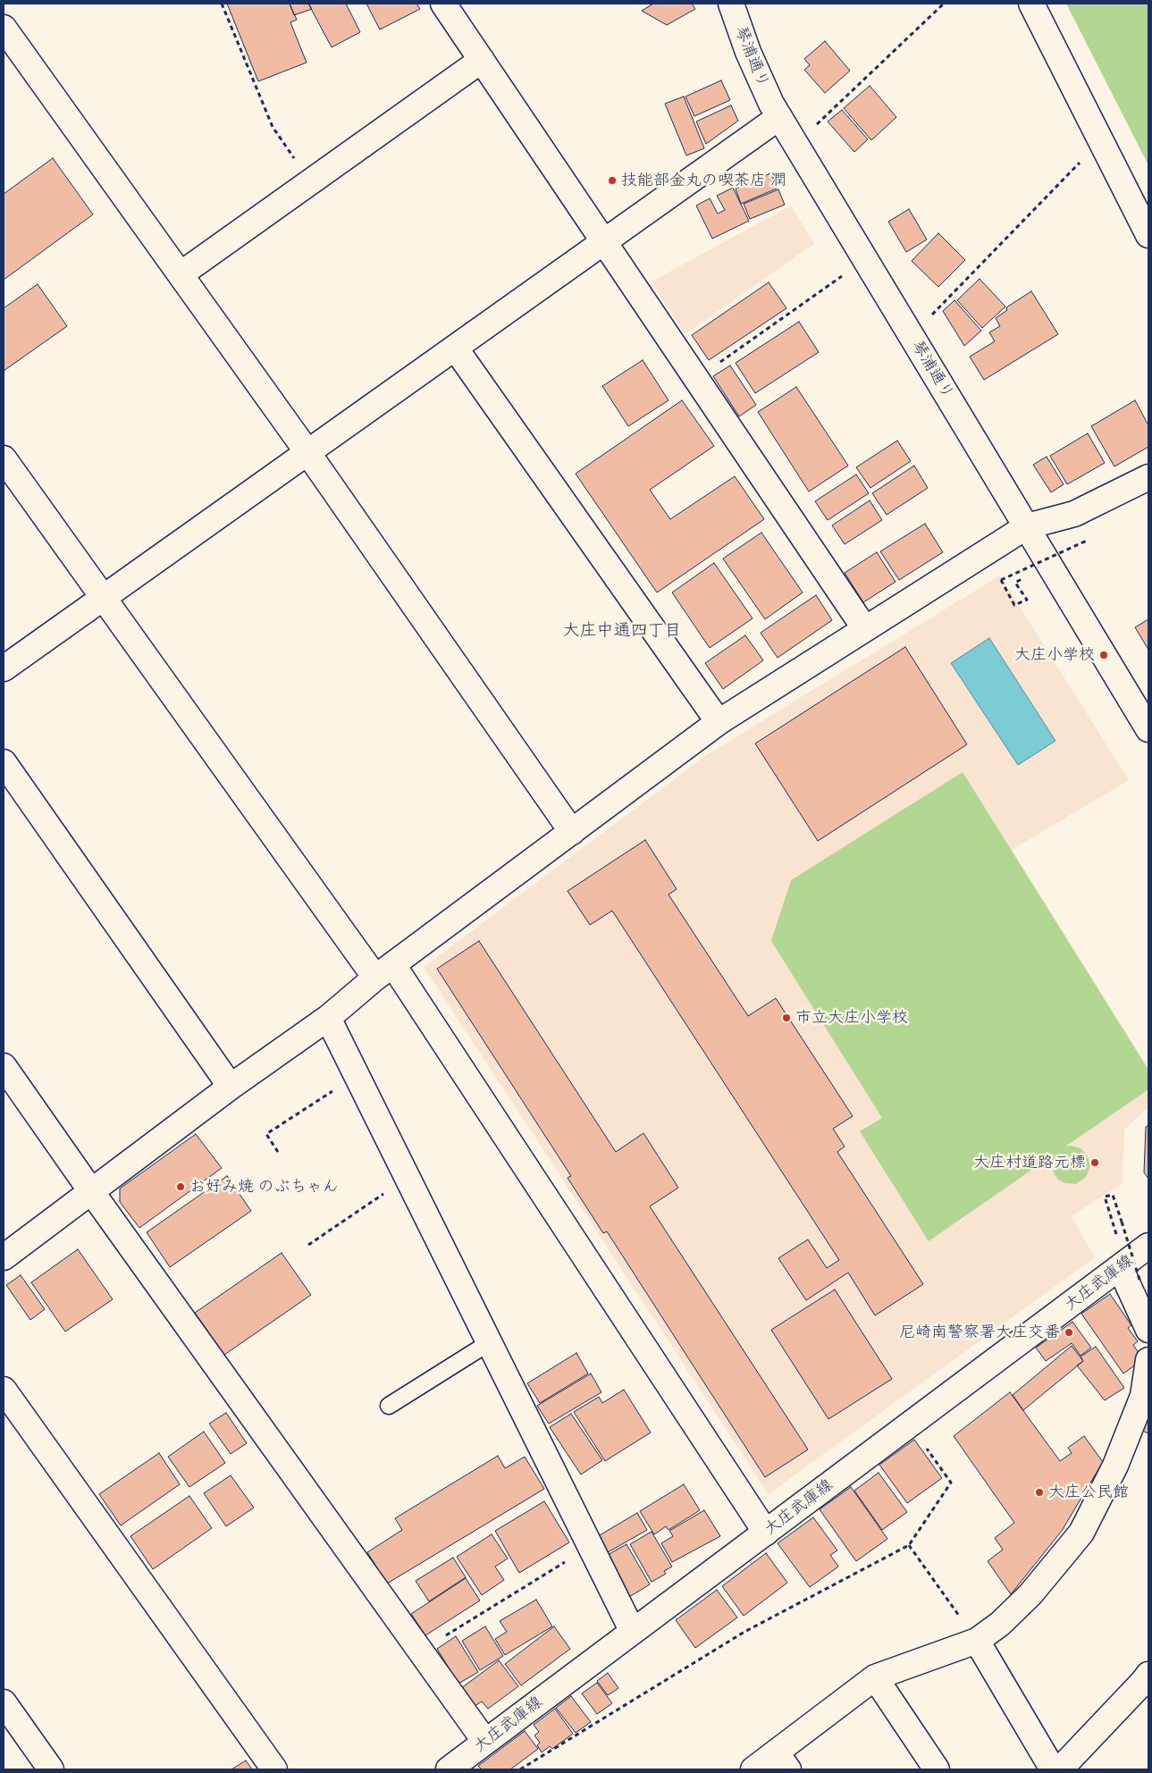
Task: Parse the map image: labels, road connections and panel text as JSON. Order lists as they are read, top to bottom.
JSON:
{
  "streets": {
    "street": ["琴浦通り", "大庄武庫線"]
  },
  "districts": ["大庄中通四丁目"],
  "places": [
    "技能部金丸の喫茶店 潤",
    "大庄小学校",
    "市立大庄小学校",
    "大庄村道路元標",
    "お好み焼 のぶちゃん",
    "尼崎南警察署大庄交番",
    "大庄公民館"
  ]
}
